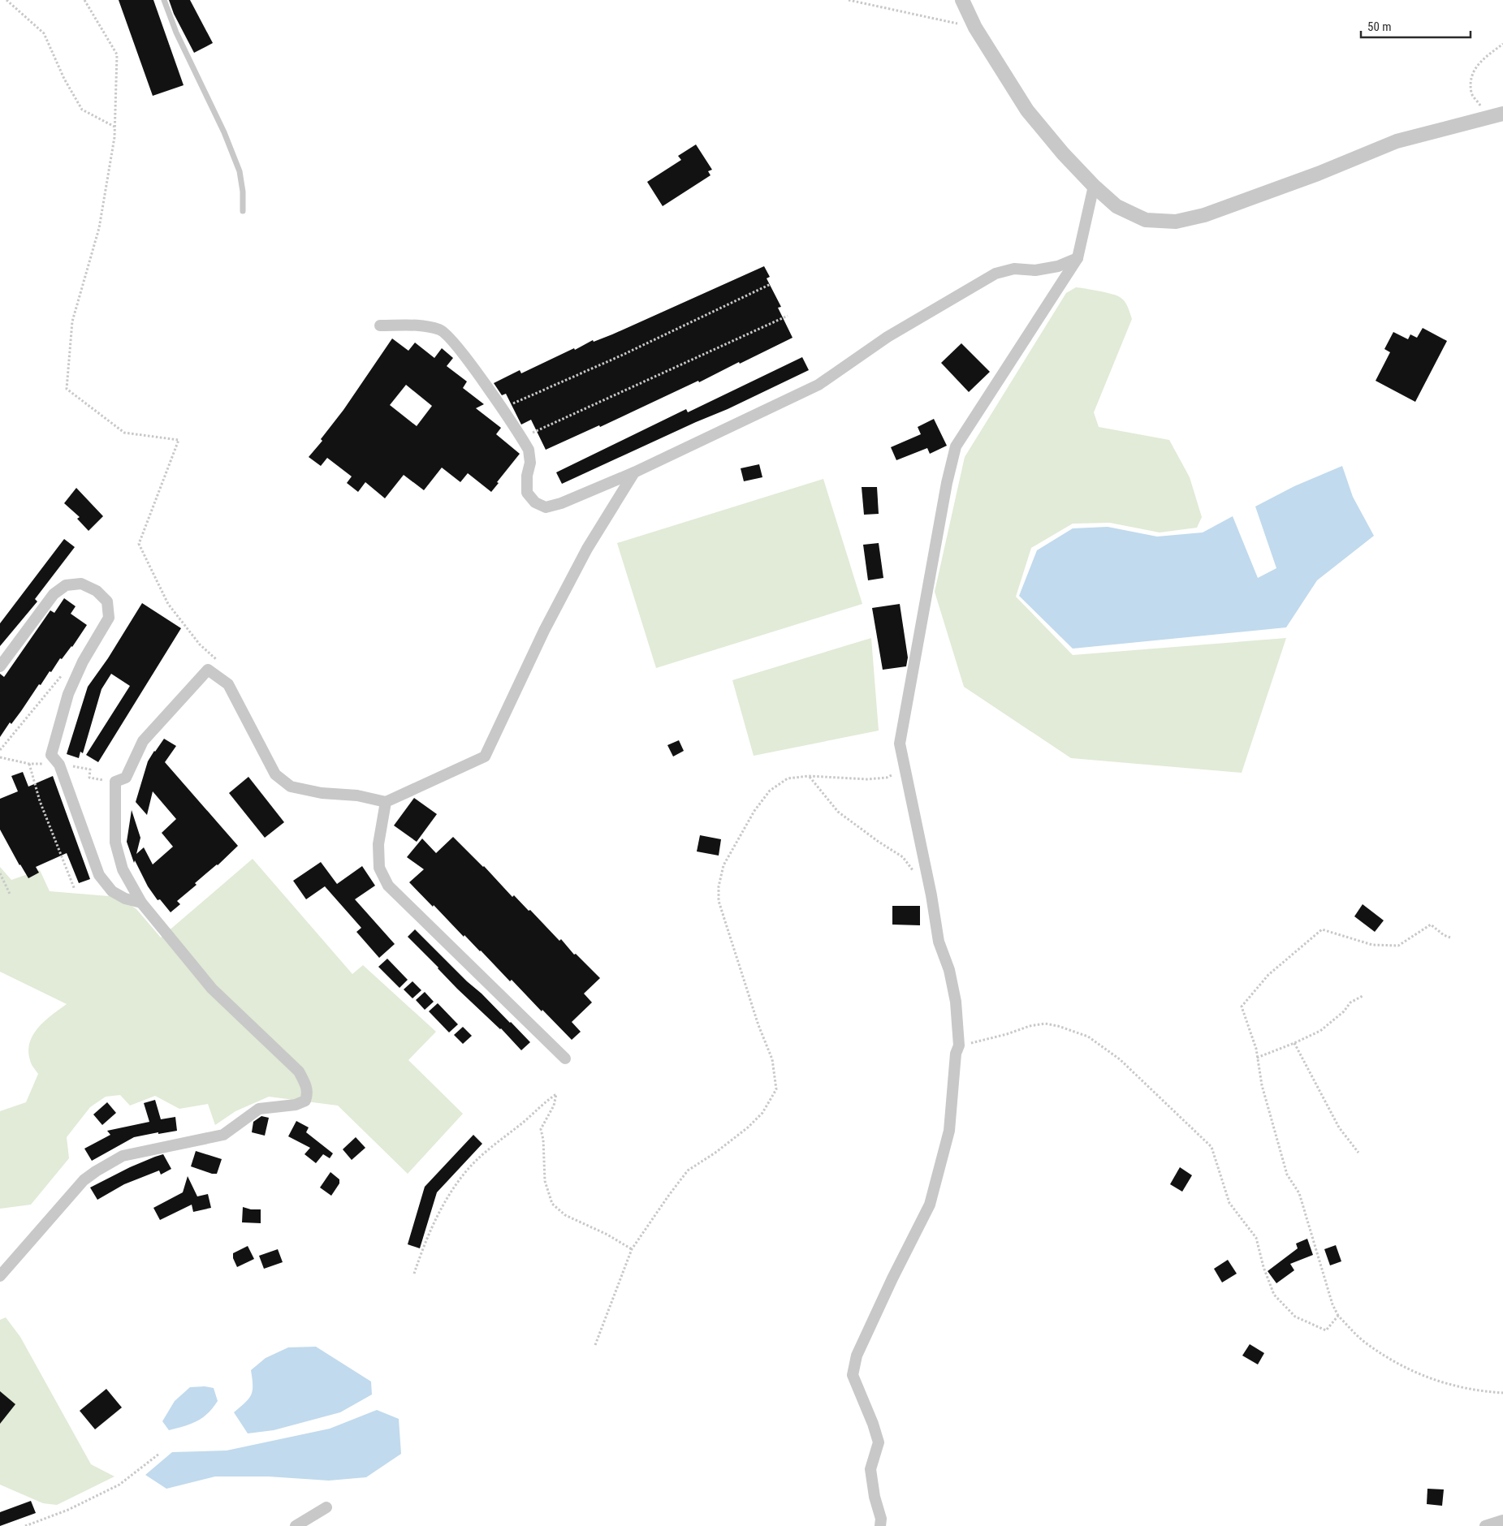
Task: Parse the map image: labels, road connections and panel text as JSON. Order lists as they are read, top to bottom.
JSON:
{
  "scale_bar": "50 m"
}
